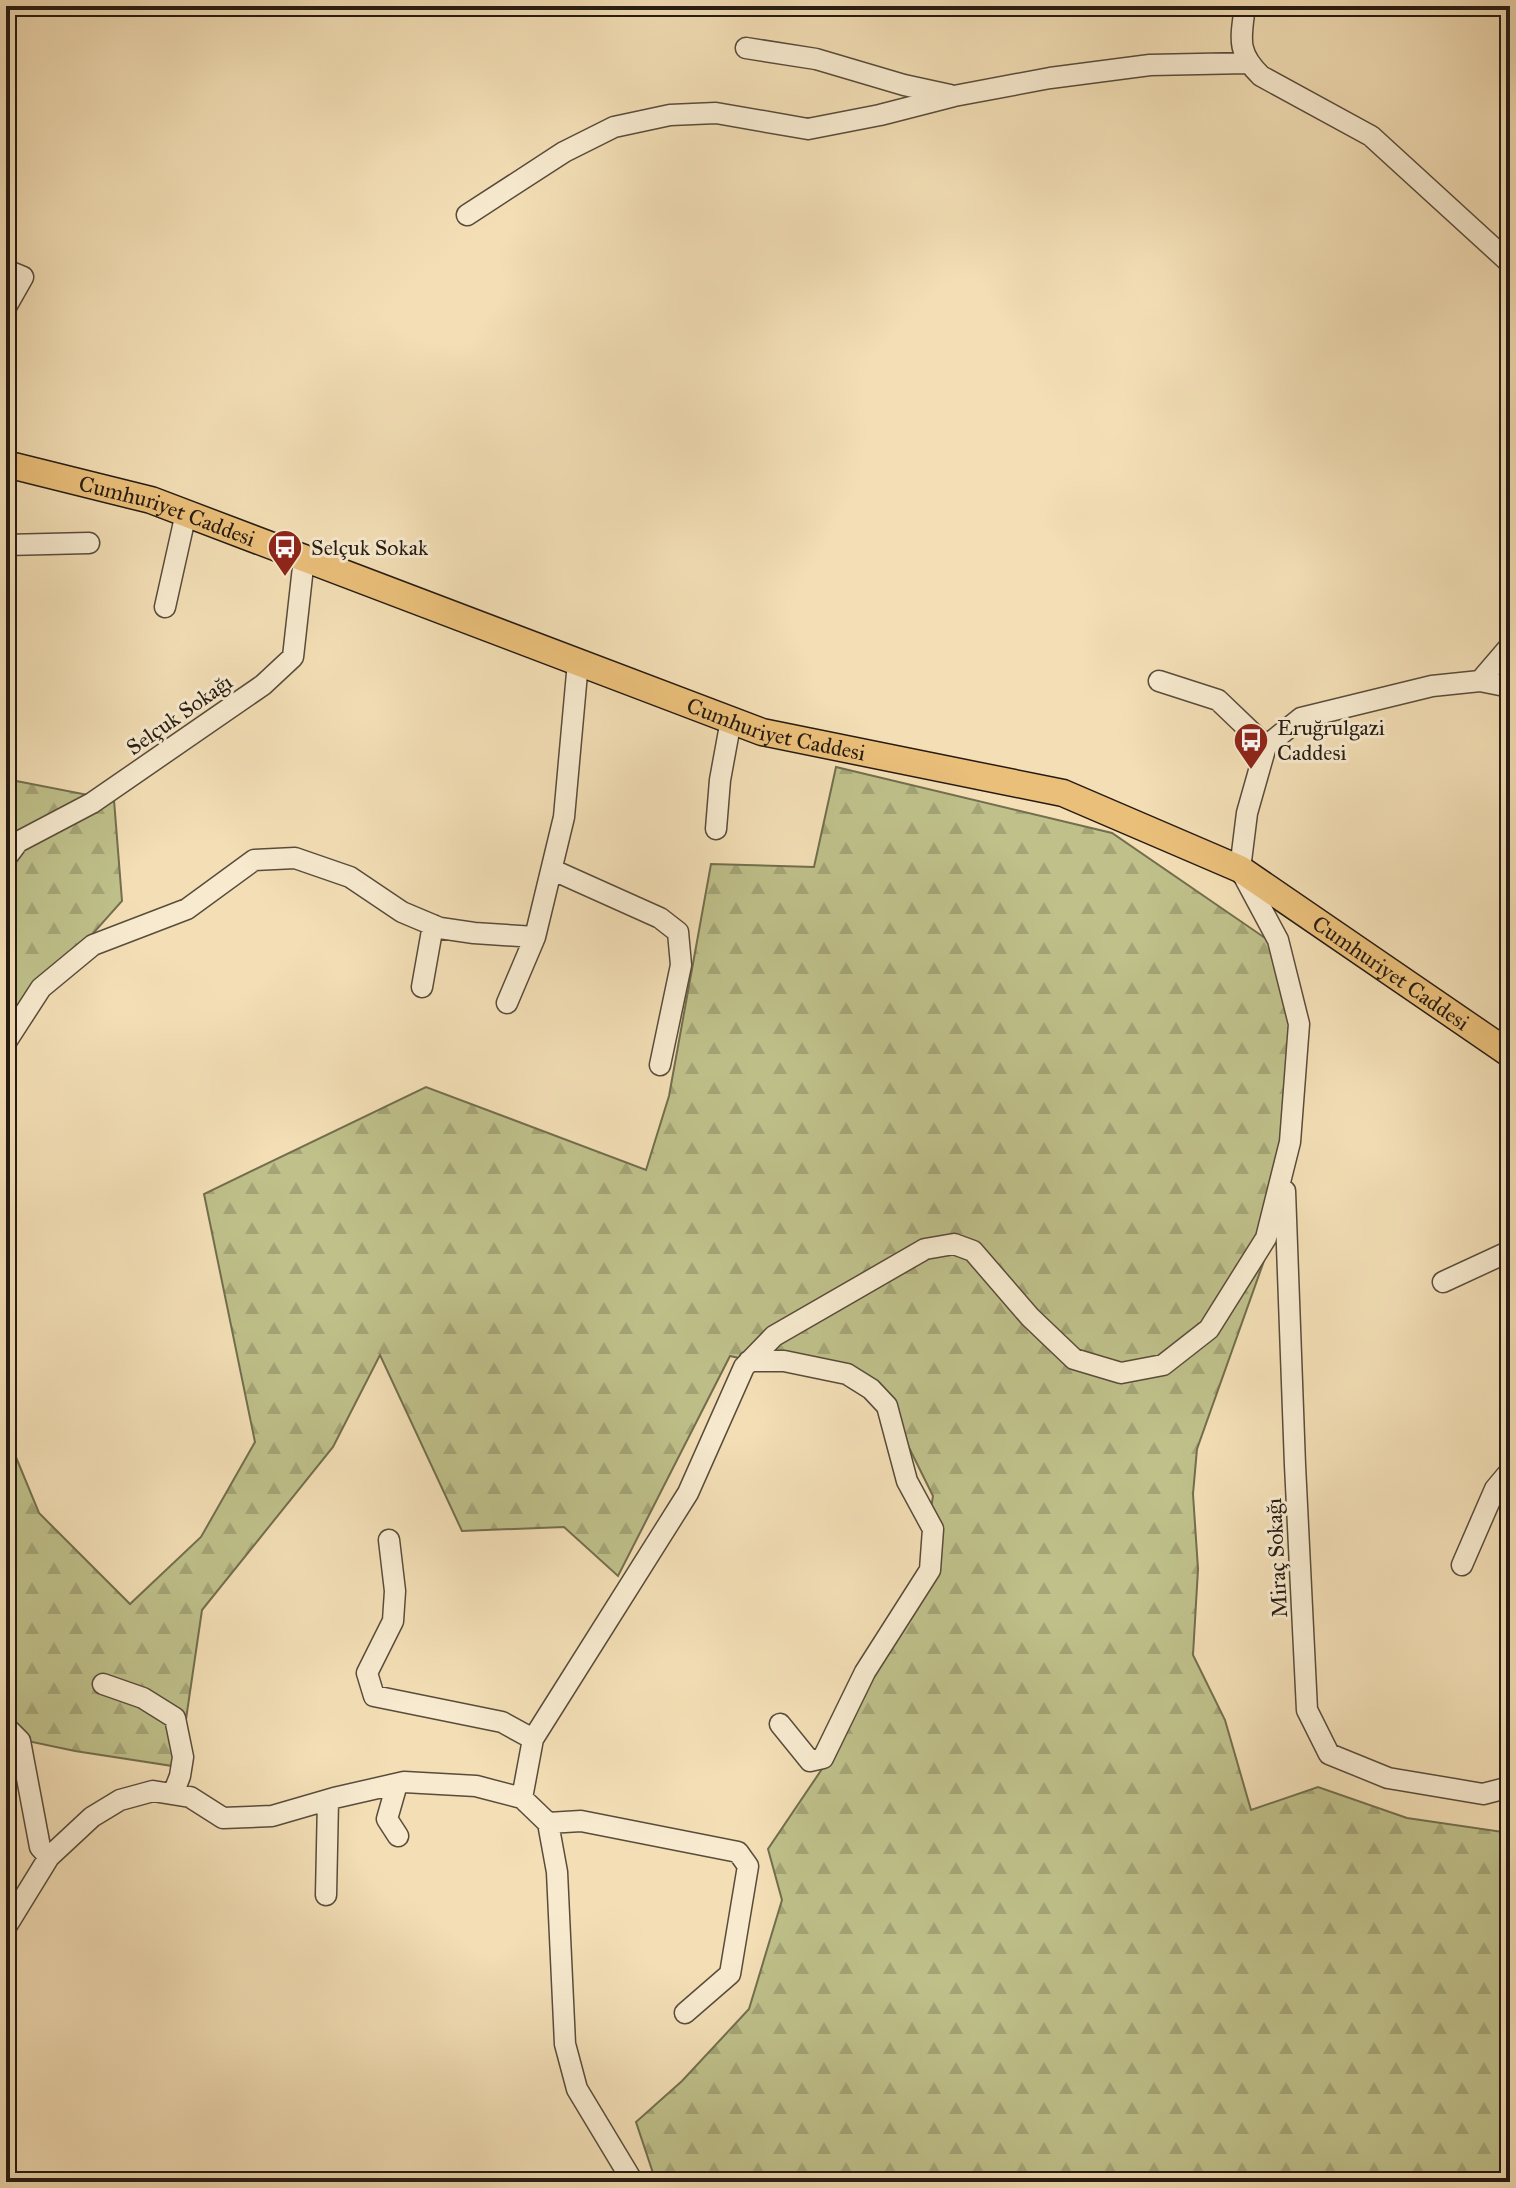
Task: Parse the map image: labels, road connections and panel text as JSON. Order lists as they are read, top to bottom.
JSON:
{
  "streets": {
    "main road": ["Cumhuriyet Caddesi"],
    "street": ["Selçuk Sokağı", "Miraç Sokağı"]
  },
  "crossings": [
    ["Cumhuriyet Caddesi", "Selçuk Sokağı"]
  ],
  "places": {
    "bus stop": ["Selçuk Sokak", "Eruğrulgazi Caddesi"]
  }
}
